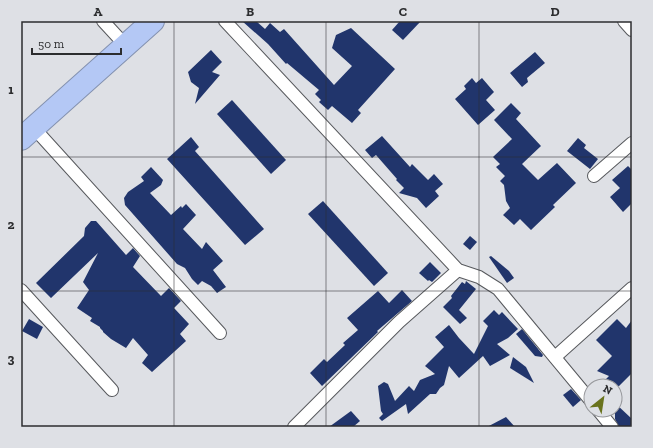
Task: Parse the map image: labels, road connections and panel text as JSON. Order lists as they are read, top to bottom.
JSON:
{
  "scale_bar": "50 m",
  "north": "top right",
  "grid": {
    "columns": [
      "A",
      "B",
      "C",
      "D"
    ],
    "rows": ["1", "2", "3"]
  }
}
